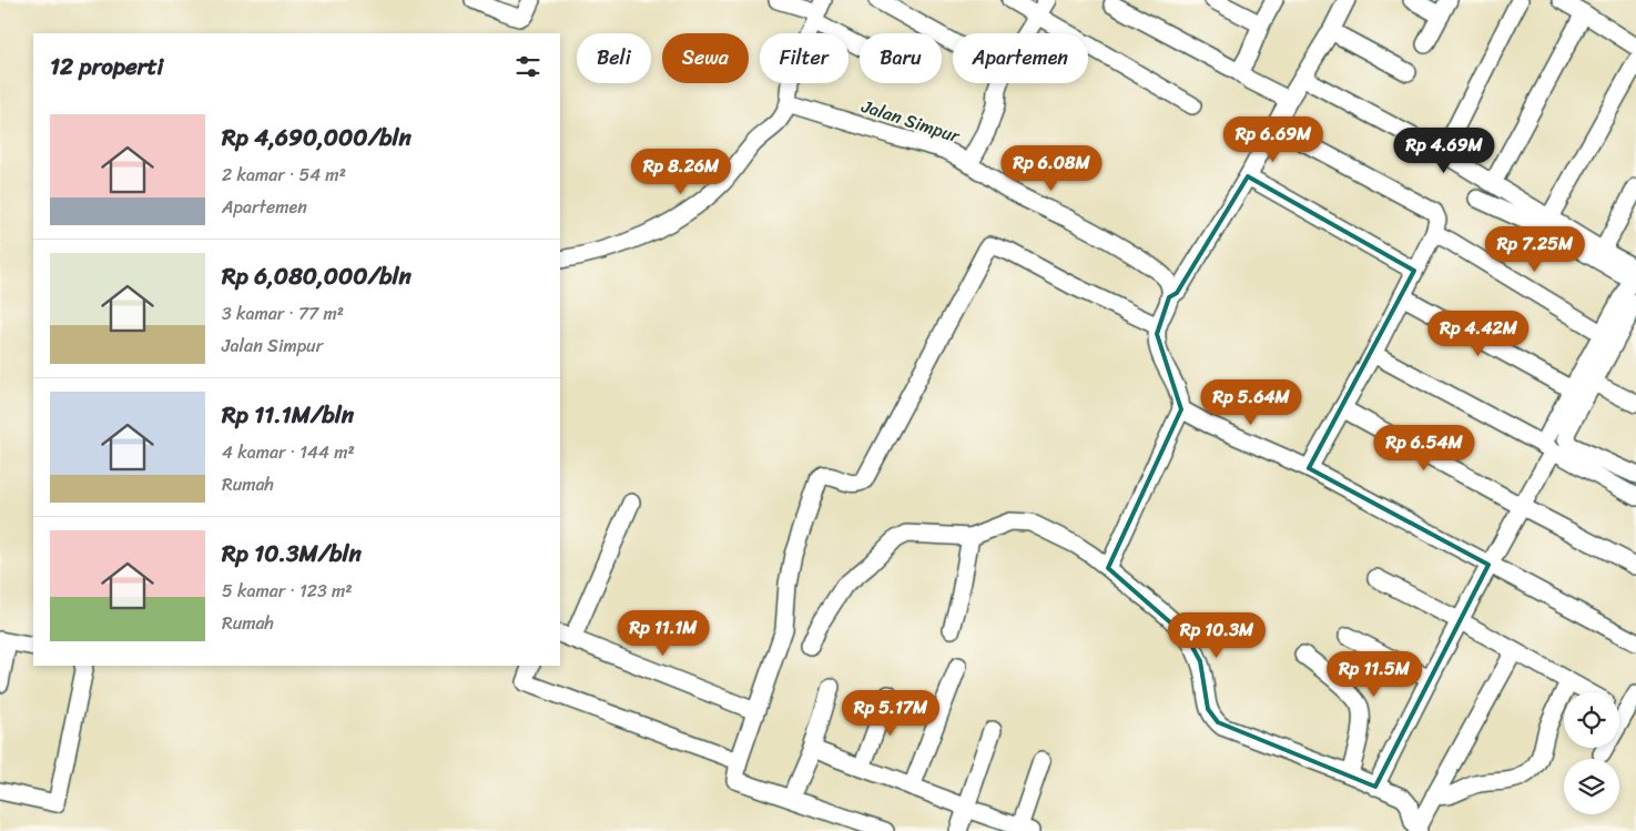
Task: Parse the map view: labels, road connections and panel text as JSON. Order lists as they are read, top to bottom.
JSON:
{
  "streets": {
    "street": ["Jalan Simpur"]
  },
  "page": {
    "chip": [
      "Beli",
      "Sewa",
      "Filter",
      "Baru",
      "Apartemen"
    ],
    "heading": "12 properti",
    "list": [
      {
        "name": "Rp 4,690,000/bln",
        "note": "2 kamar · 54 m² · Apartemen"
      },
      {
        "name": "Rp 6,080,000/bln",
        "note": "3 kamar · 77 m² · Jalan Simpur"
      },
      {
        "name": "Rp 11.1M/bln",
        "note": "4 kamar · 144 m² · Rumah"
      },
      {
        "name": "Rp 10.3M/bln",
        "note": "5 kamar · 123 m² · Rumah"
      }
    ],
    "price": [
      "Rp 6.69M",
      "Rp 4.69M",
      "Rp 6.08M",
      "Rp 8.26M",
      "Rp 7.25M",
      "Rp 4.42M",
      "Rp 5.64M",
      "Rp 6.54M",
      "Rp 11.1M",
      "Rp 10.3M",
      "Rp 11.5M",
      "Rp 5.17M"
    ]
  }
}
